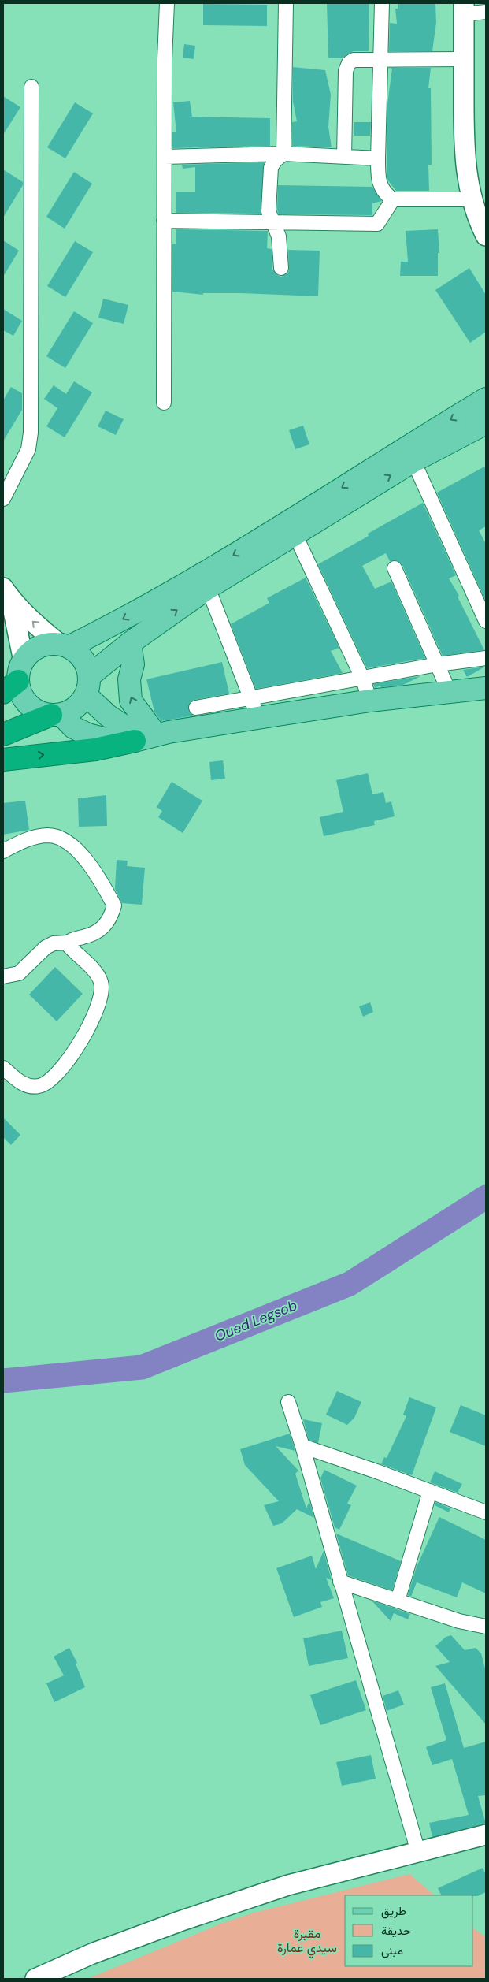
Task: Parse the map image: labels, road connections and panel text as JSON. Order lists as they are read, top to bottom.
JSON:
{
  "water": ["Oued Legsob"],
  "parks": ["مقبرة سيدي عمارة"],
  "legend": ["طريق", "حديقة", "مبنى"]
}
